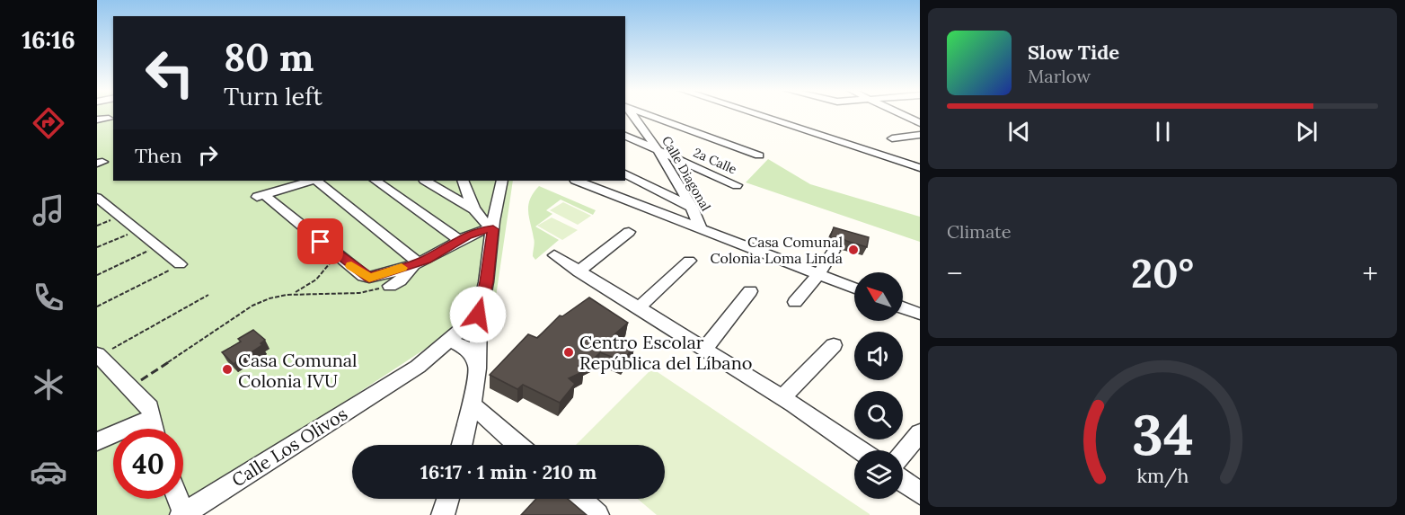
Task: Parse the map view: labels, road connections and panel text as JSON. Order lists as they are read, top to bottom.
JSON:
{
  "streets": {
    "street": ["2a Calle", "Calle Diagonal", "Calle Los Olivos"]
  },
  "crossings": [
    ["2a Calle", "Calle Diagonal"]
  ],
  "places": ["Casa Comunal Colonia Loma Linda", "Centro Escolar República del Líbano", "Casa Comunal Colonia IVU"],
  "north": "top left",
  "page": {
    "tabs": "16:16",
    "turn": ["80 m", "Turn left"],
    "song": ["Slow Tide", "Marlow"],
    "then": "Then",
    "tile": "Climate",
    "heat": ["−", "20°", "+"],
    "limit": "40",
    "trip": "16:17 · 1 min · 210 m",
    "gauge": ["34", "km/h"]
  }
}
